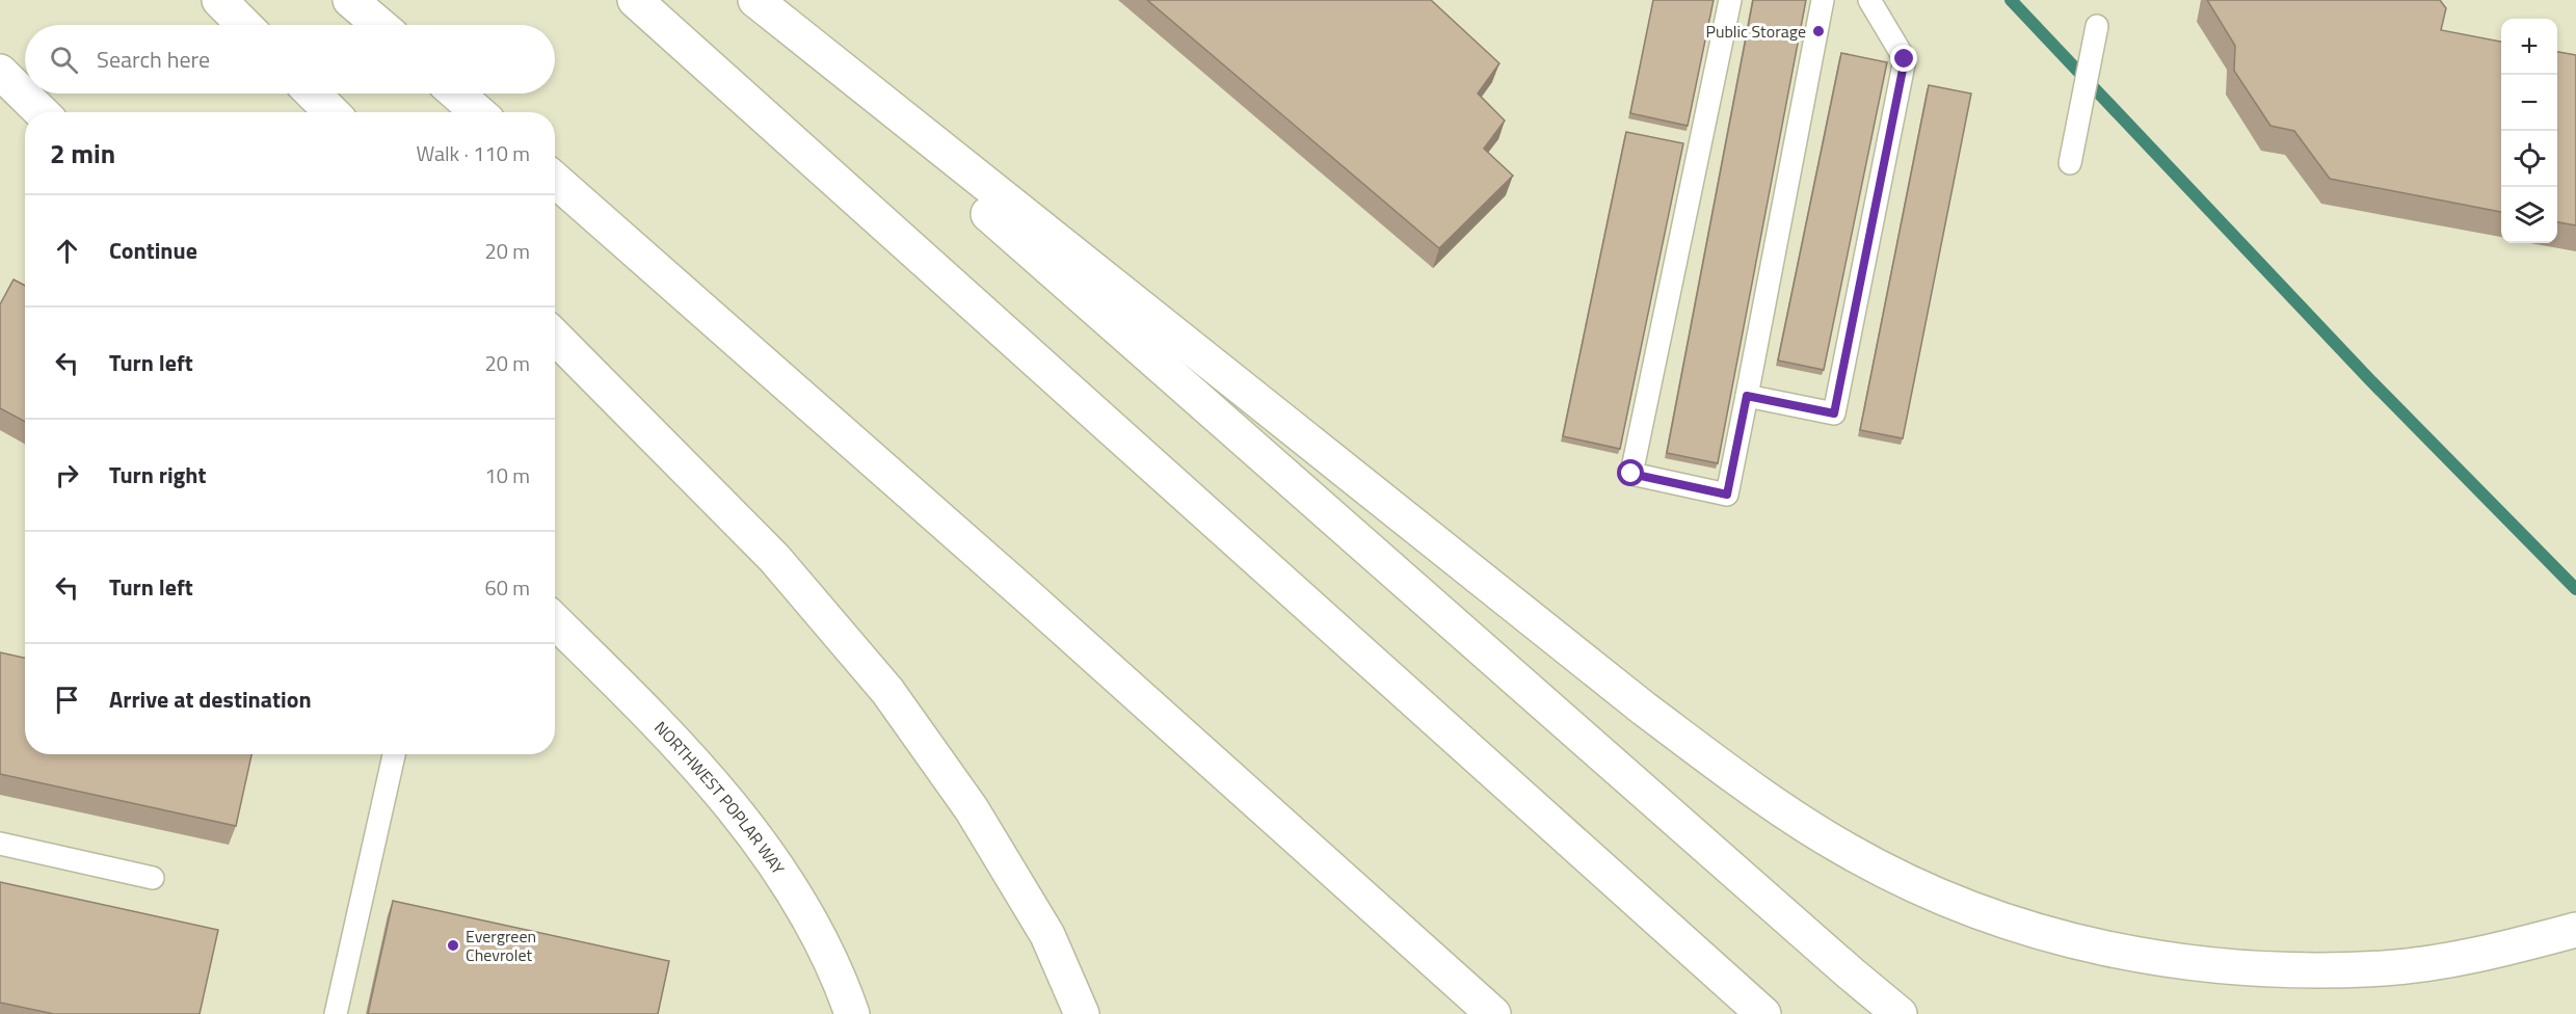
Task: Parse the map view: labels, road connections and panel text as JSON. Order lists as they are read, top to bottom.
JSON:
{
  "streets": {
    "main road": ["NORTHWEST POPLAR WAY"]
  },
  "places": ["Public Storage", "Evergreen Chevrolet"],
  "page": {
    "map_buttons": ["+", "−"],
    "search": "Search here",
    "heading": ["2 min", "Walk · 110 m"],
    "list": [
      ["Continue", "20 m"],
      ["Turn left", "20 m"],
      ["Turn right", "10 m"],
      ["Turn left", "60 m"],
      "Arrive at destination"
    ]
  }
}
